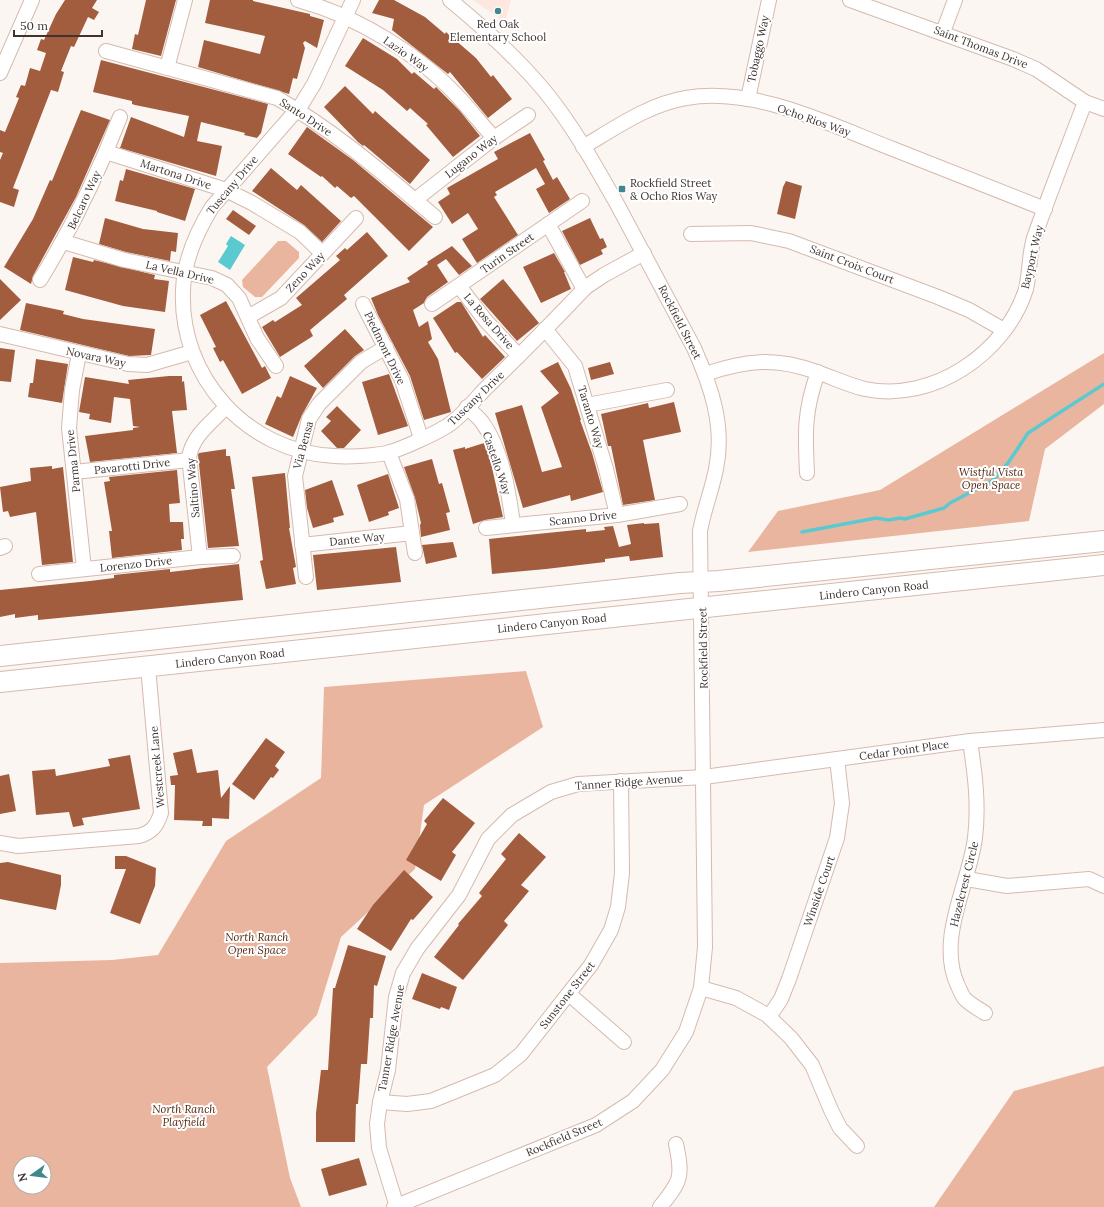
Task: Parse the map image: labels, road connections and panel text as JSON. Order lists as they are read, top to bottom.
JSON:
{
  "streets": {
    "main road": ["Lindero Canyon Road"],
    "street": [
      "Saint Thomas Drive",
      "Tobaggo Way",
      "Lazio Way",
      "Santo Drive",
      "Ocho Rios Way",
      "Lugano Way",
      "Martona Drive",
      "Tuscany Drive",
      "Belcaro Way",
      "Turin Street",
      "Bayport Way",
      "Saint Croix Court",
      "La Vella Drive",
      "Zeno Way",
      "La Rosa Drive",
      "Rockfield Street",
      "Piedmont Drive",
      "Novara Way",
      "Taranto Way",
      "Via Bensa",
      "Parma Drive",
      "Castello Way",
      "Pavarotti Drive",
      "Saltino Way",
      "Scanno Drive",
      "Dante Way",
      "Lorenzo Drive",
      "Cedar Point Place",
      "Westcreek Lane",
      "Tanner Ridge Avenue",
      "Hazelcrest Circle",
      "Winside Court",
      "Sunstone Street"
    ]
  },
  "crossings": [
    ["Saint Thomas Drive", "Bayport Way"],
    ["Tobaggo Way", "Ocho Rios Way"],
    ["Lazio Way", "Lugano Way"],
    ["Lazio Way", "Tuscany Drive"],
    ["Santo Drive", "Lugano Way"],
    ["Santo Drive", "Tuscany Drive"],
    ["Ocho Rios Way", "Bayport Way"],
    ["Ocho Rios Way", "Rockfield Street"],
    ["Martona Drive", "Tuscany Drive"],
    ["Martona Drive", "Belcaro Way"],
    ["Martona Drive", "Zeno Way"],
    ["Tuscany Drive", "La Vella Drive"],
    ["Tuscany Drive", "La Rosa Drive"],
    ["Tuscany Drive", "Rockfield Street"],
    ["Tuscany Drive", "Piedmont Drive"],
    ["Tuscany Drive", "Novara Way"],
    ["Tuscany Drive", "Taranto Way"],
    ["Tuscany Drive", "Via Bensa"],
    ["Tuscany Drive", "Castello Way"],
    ["Tuscany Drive", "Saltino Way"],
    ["Belcaro Way", "La Vella Drive"],
    ["Turin Street", "La Rosa Drive"],
    ["Bayport Way", "Saint Croix Court"],
    ["Bayport Way", "Rockfield Street"],
    ["La Vella Drive", "Zeno Way"],
    ["Rockfield Street", "Lindero Canyon Road"],
    ["Rockfield Street", "Cedar Point Place"],
    ["Rockfield Street", "Tanner Ridge Avenue"],
    ["Piedmont Drive", "Via Bensa"],
    ["Novara Way", "Parma Drive"],
    ["Taranto Way", "Scanno Drive"],
    ["Via Bensa", "Dante Way"],
    ["Parma Drive", "Pavarotti Drive"],
    ["Parma Drive", "Lorenzo Drive"],
    ["Castello Way", "Scanno Drive"],
    ["Pavarotti Drive", "Saltino Way"],
    ["Saltino Way", "Lorenzo Drive"],
    ["Lindero Canyon Road", "Westcreek Lane"],
    ["Cedar Point Place", "Tanner Ridge Avenue"],
    ["Cedar Point Place", "Hazelcrest Circle"],
    ["Cedar Point Place", "Winside Court"],
    ["Tanner Ridge Avenue", "Sunstone Street"]
  ],
  "parks": ["Wistful Vista Open Space", "North Ranch Open Space", "North Ranch Playfield"],
  "places": {
    "other": ["Red Oak Elementary School"],
    "transit": ["Rockfield Street & Ocho Rios Way"]
  },
  "scale_bar": "50 m",
  "north": "left"
}
